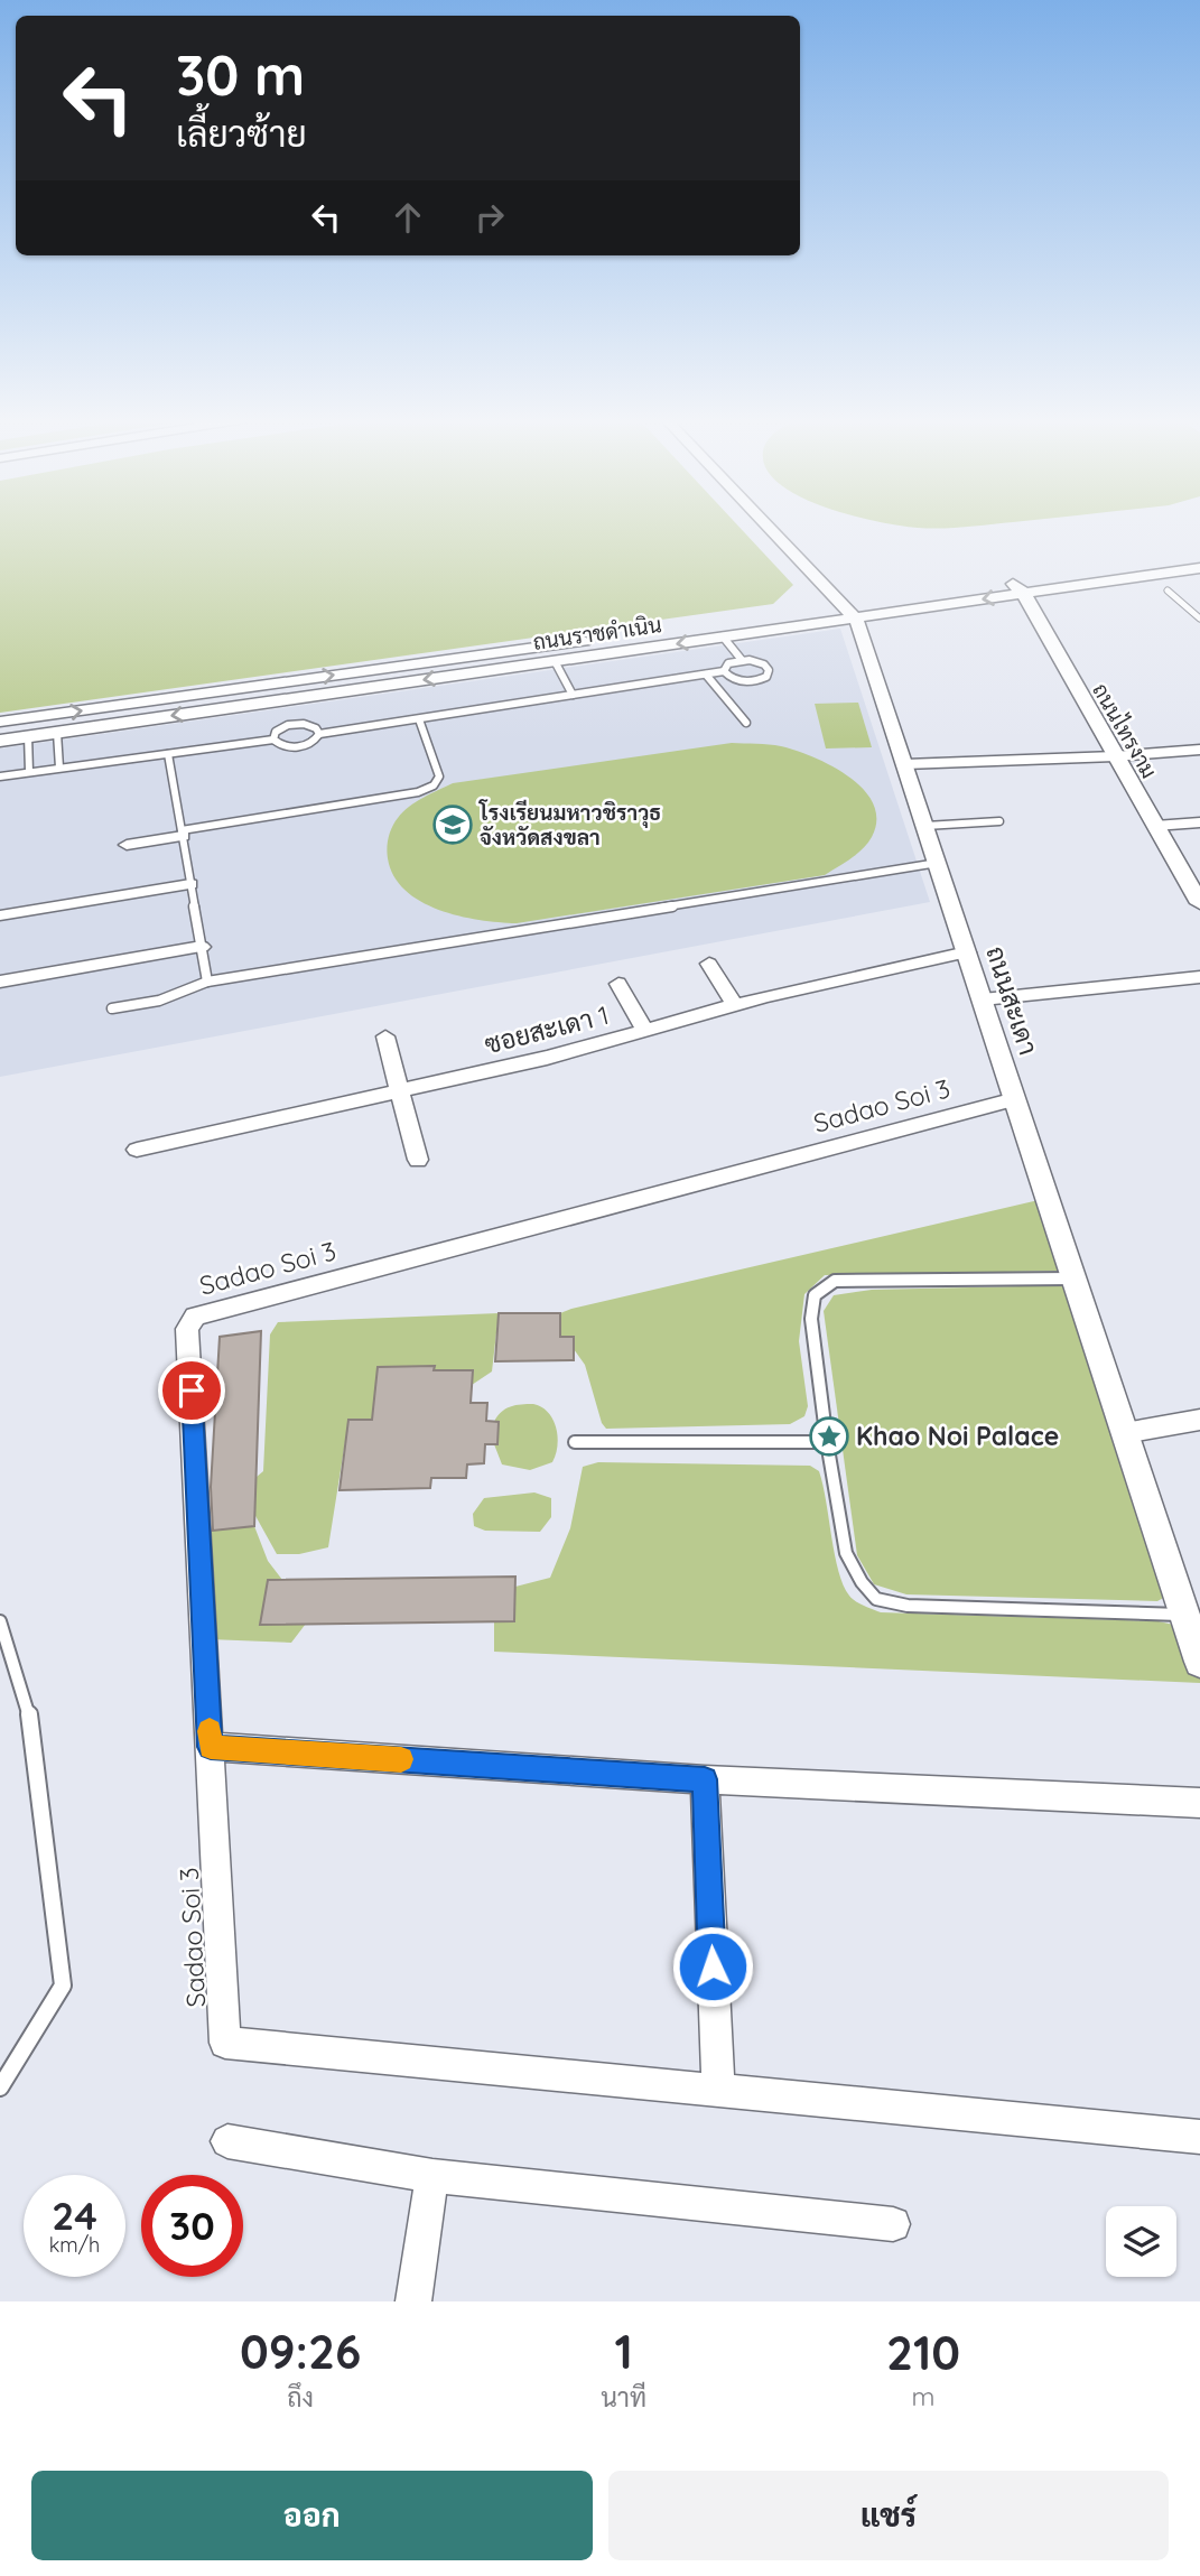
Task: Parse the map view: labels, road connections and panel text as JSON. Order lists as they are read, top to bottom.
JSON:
{
  "streets": {
    "street": [
      "ถนนราชดำเนิน",
      "ถนนไทรงาม",
      "ถนนสะเดา",
      "ซอยสะเดา 1",
      "Sadao Soi 3"
    ]
  },
  "crossings": [
    ["ถนนราชดำเนิน", "ถนนไทรงาม"],
    ["ถนนราชดำเนิน", "ถนนสะเดา"],
    ["ถนนสะเดา", "ซอยสะเดา 1"],
    ["ถนนสะเดา", "Sadao Soi 3"]
  ],
  "places": {
    "school or university": ["โรงเรียนมหาวชิราวุธ จังหวัดสงขลา"],
    "place": ["Khao Noi Palace"]
  },
  "page": {
    "turn": ["30 m", "เลี้ยวซ้าย"],
    "speed": "24 km/h",
    "limit": "30",
    "eta": [
      "09:26",
      "ถึง",
      "1",
      "นาที",
      "210",
      "m"
    ],
    "buttons": ["ออก", "แชร์"]
  }
}
